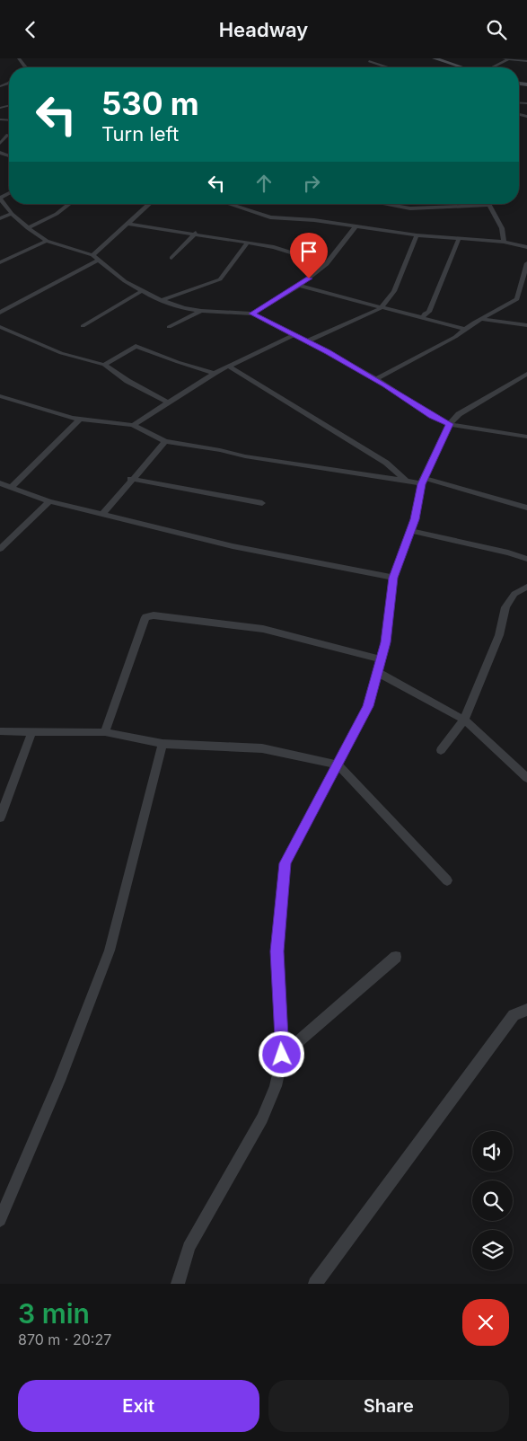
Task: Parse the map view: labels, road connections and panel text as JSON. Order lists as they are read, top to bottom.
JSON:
{
  "page": {
    "header": "Headway",
    "turn": ["530 m", "Turn left"],
    "heading": ["3 min", "870 m · 20:27"],
    "buttons": ["Exit", "Share"]
  }
}
